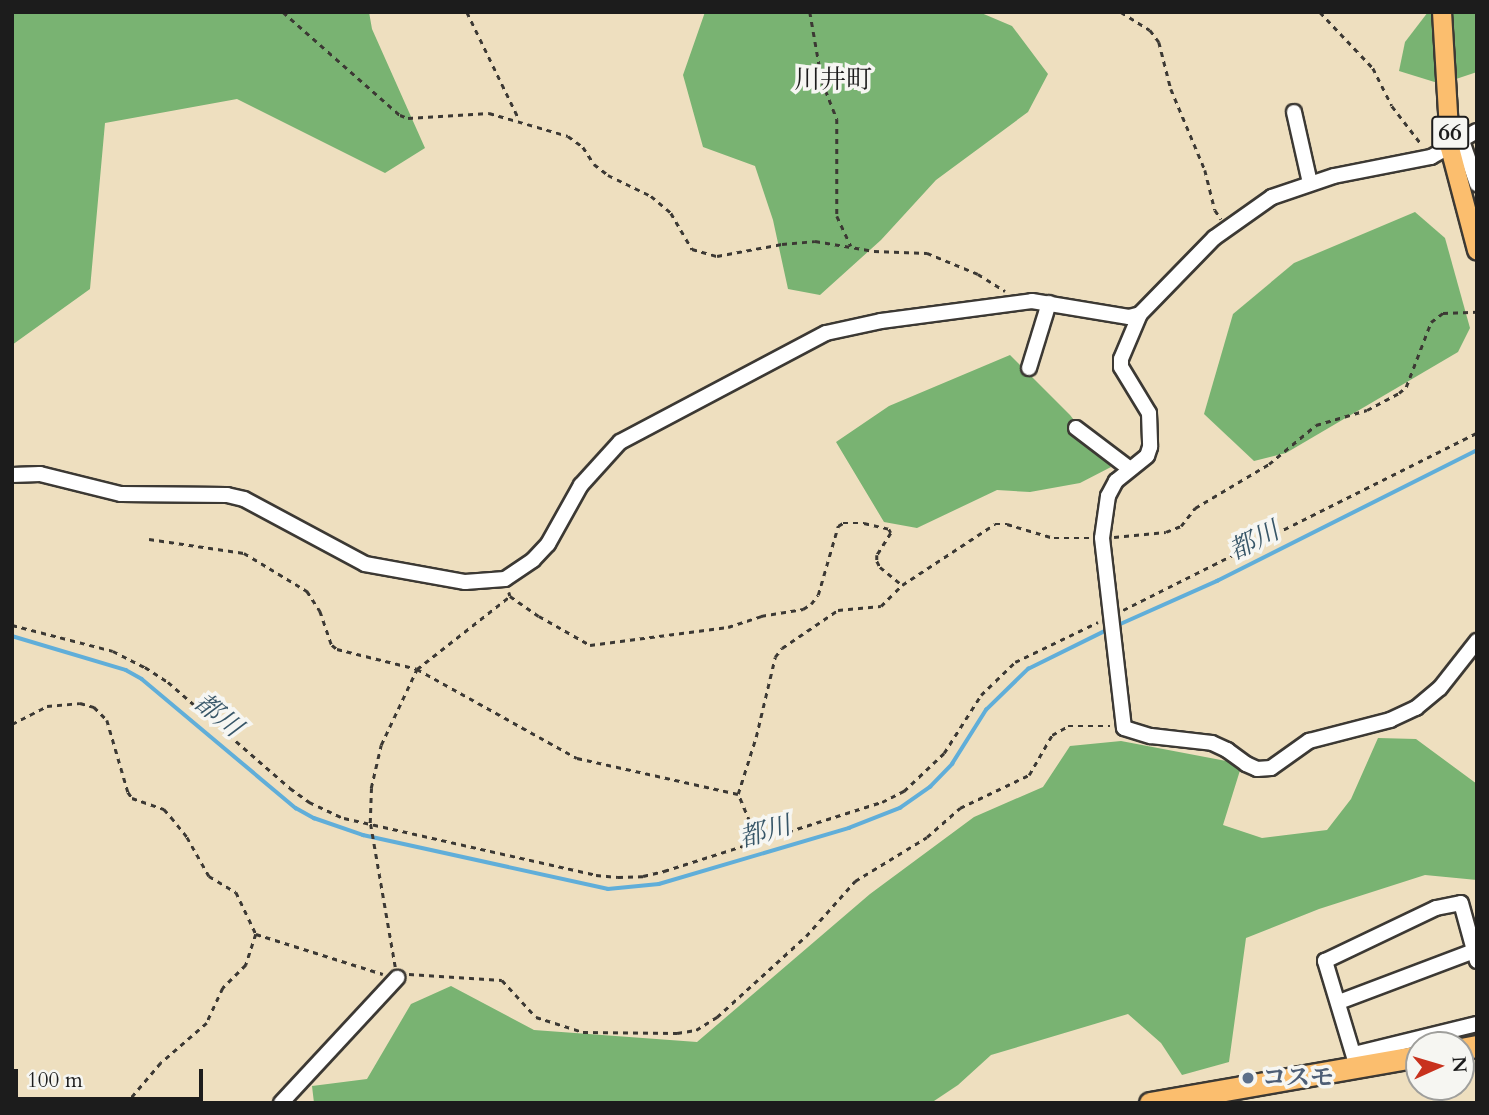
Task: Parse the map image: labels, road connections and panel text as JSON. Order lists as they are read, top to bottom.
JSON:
{
  "streets": {
    "main road": ["66"]
  },
  "districts": ["川井町"],
  "water": ["都川"],
  "places": ["コスモ"],
  "scale_bar": "100 m",
  "north": "right"
}
